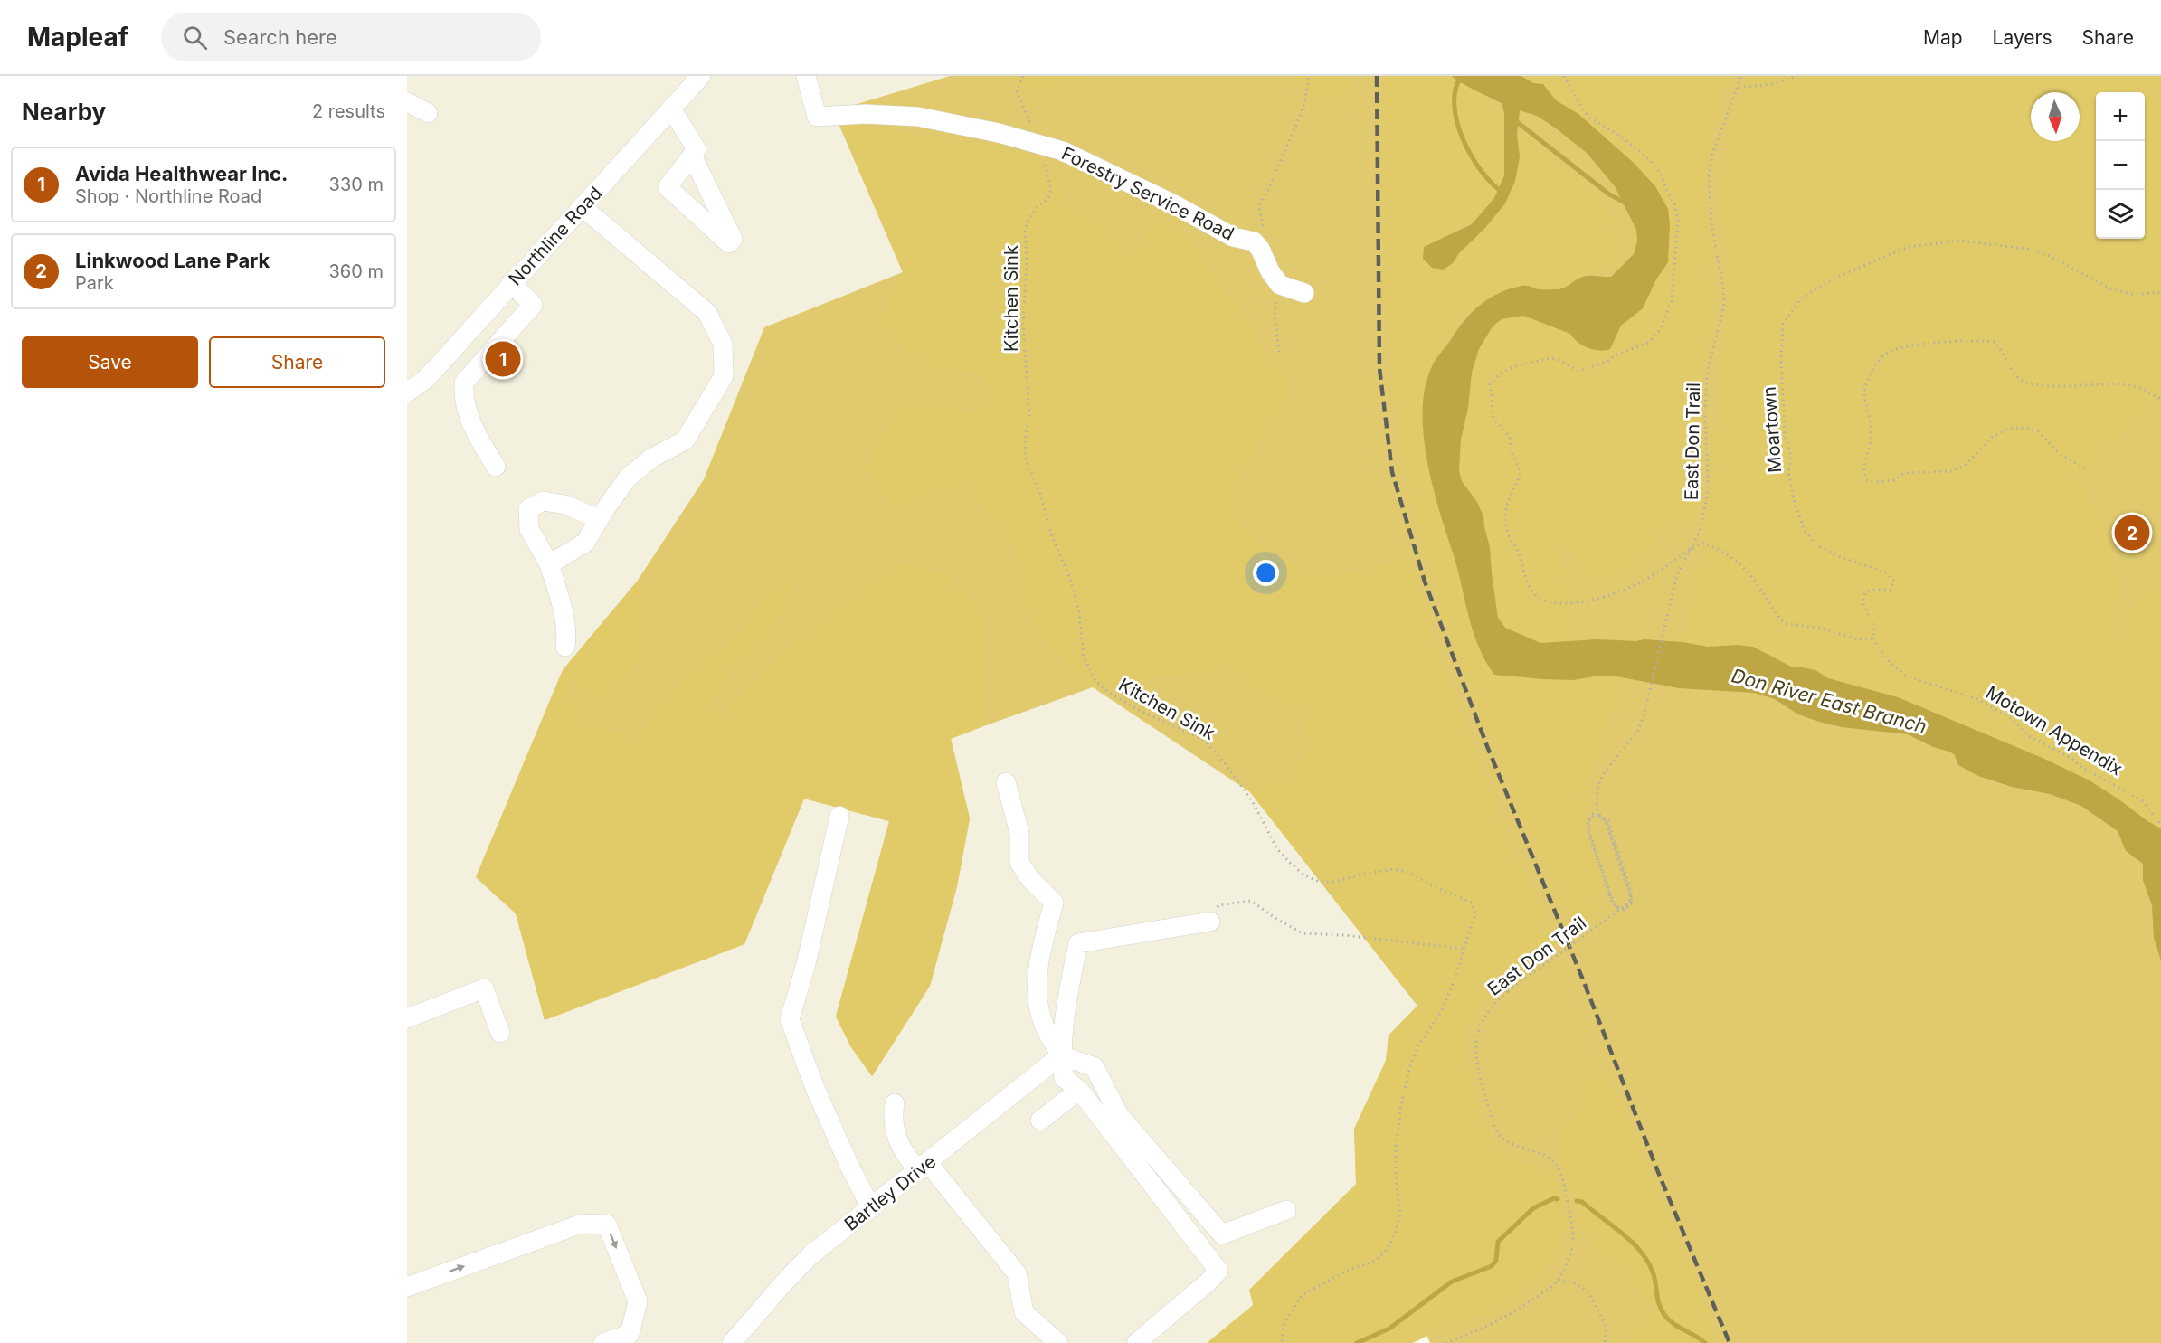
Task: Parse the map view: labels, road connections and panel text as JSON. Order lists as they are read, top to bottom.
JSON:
{
  "streets": {
    "street": ["Forestry Service Road", "Northline Road", "Bartley Drive"],
    "path": [
      "Kitchen Sink",
      "Moartown",
      "East Don Trail",
      "Motown Appendix"
    ]
  },
  "crossings": [
    ["Forestry Service Road", "Kitchen Sink"],
    ["Moartown", "Motown Appendix"]
  ],
  "water": ["Don River East Branch"],
  "north": "bottom",
  "page": {
    "header": "Mapleaf",
    "search": "Search here",
    "nav": ["Map", "Layers", "Share"],
    "heading": ["Nearby", "2 results"],
    "map_buttons": ["+", "−"],
    "list": [
      {
        "mark": "1",
        "name": "Avida Healthwear Inc.",
        "note": "Shop · Northline Road",
        "value": "330 m"
      },
      {
        "mark": "2",
        "name": "Linkwood Lane Park",
        "note": "Park",
        "value": "360 m"
      }
    ],
    "buttons": ["Save", "Share"],
    "pins": ["1", "2"]
  }
}
